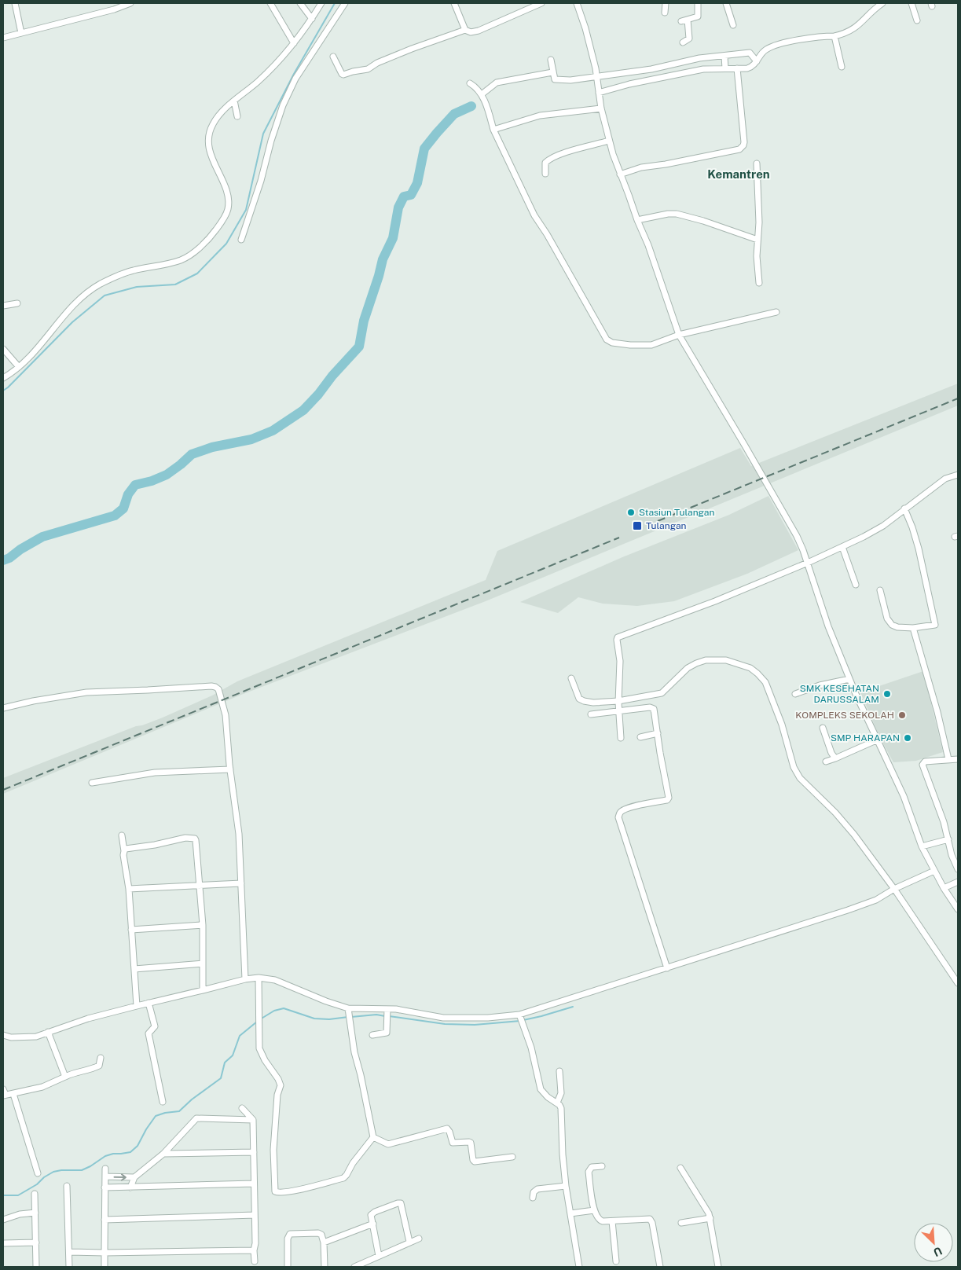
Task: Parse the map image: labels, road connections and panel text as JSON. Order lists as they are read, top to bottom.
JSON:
{
  "districts": ["Kemantren"],
  "places": {
    "other": [
      "Stasiun Tulangan",
      "SMK KESEHATAN DARUSSALAM",
      "KOMPLEKS SEKOLAH",
      "SMP HARAPAN"
    ],
    "transit": ["Tulangan"]
  },
  "north": "bottom right"
}
